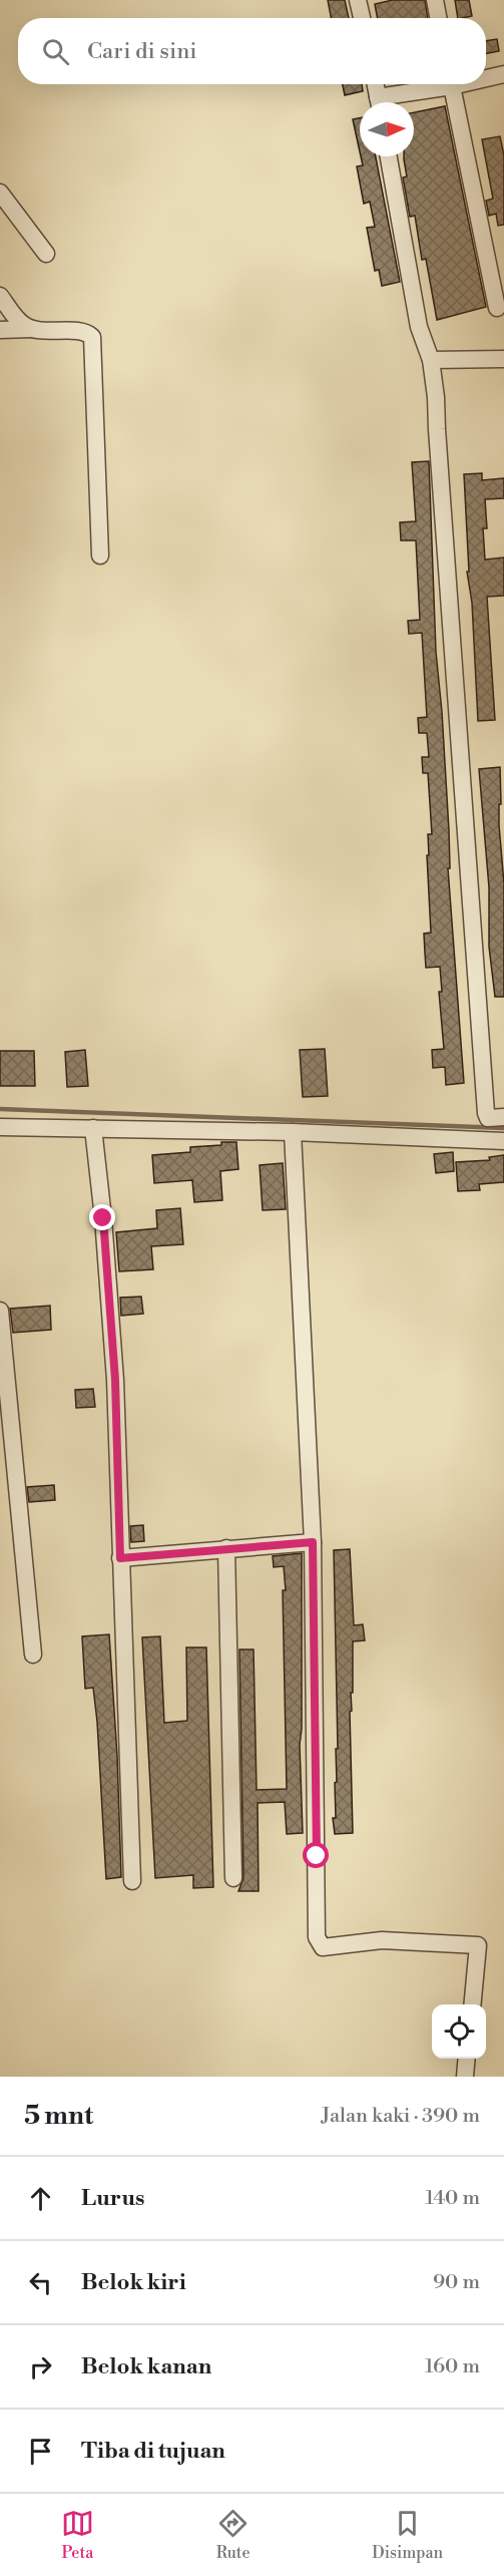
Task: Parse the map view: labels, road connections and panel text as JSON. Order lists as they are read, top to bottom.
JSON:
{
  "north": "right",
  "page": {
    "search": "Cari di sini",
    "heading": ["5 mnt", "Jalan kaki · 390 m"],
    "list": [
      ["Lurus", "140 m"],
      ["Belok kiri", "90 m"],
      ["Belok kanan", "160 m"],
      "Tiba di tujuan"
    ],
    "nav": ["Peta", "Rute", "Disimpan"]
  }
}
